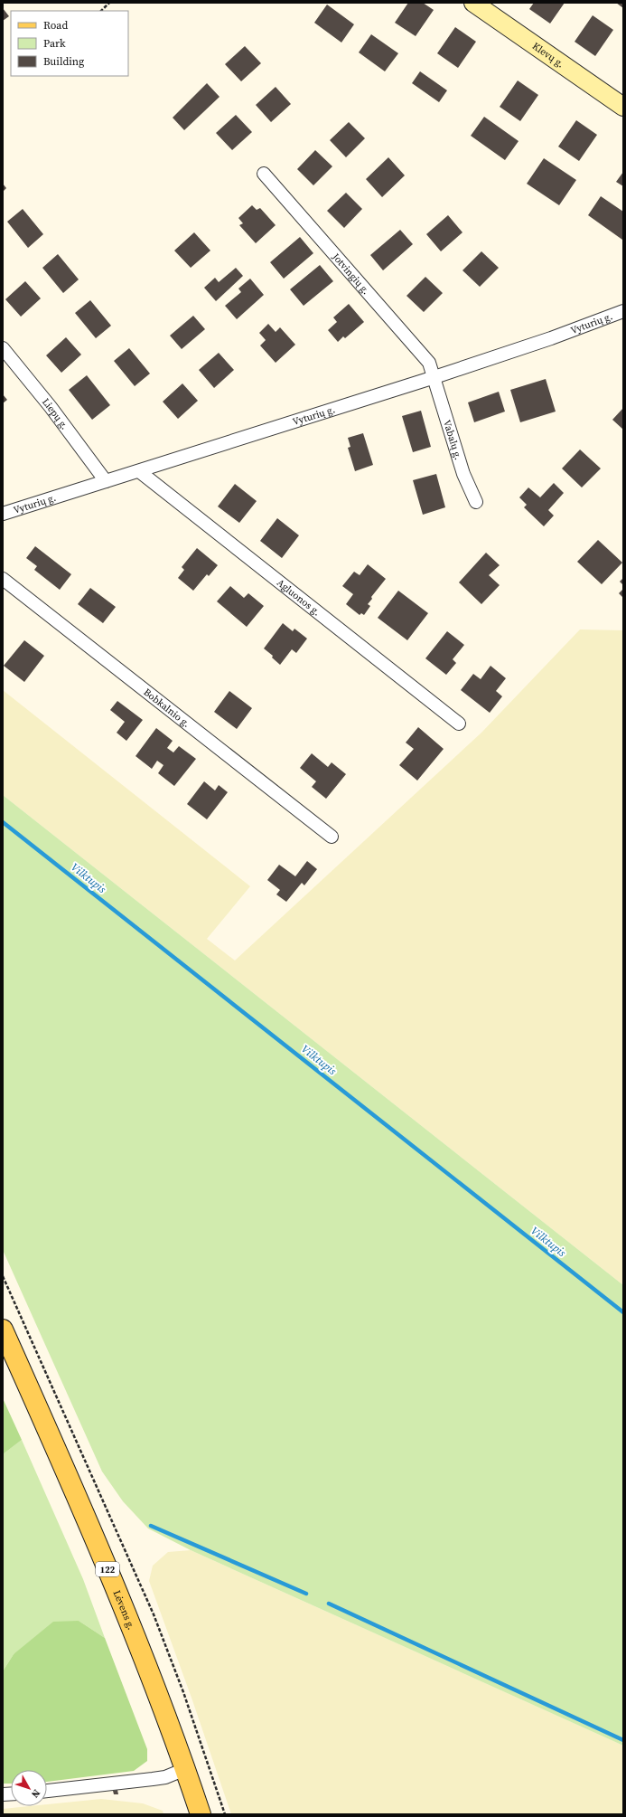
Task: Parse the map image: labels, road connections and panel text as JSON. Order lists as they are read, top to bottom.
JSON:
{
  "streets": {
    "main road": ["Klevų g.", "122", "Lėvens g."],
    "street": [
      "Jotvingių g.",
      "Vyturių g.",
      "Liepų g.",
      "Vabalų g.",
      "Agluonos g.",
      "Bobkalnio g."
    ]
  },
  "crossings": [
    ["Jotvingių g.", "Vyturių g."],
    ["Jotvingių g.", "Vabalų g."],
    ["Vyturių g.", "Liepų g."],
    ["Vyturių g.", "Vabalų g."],
    ["Vyturių g.", "Agluonos g."]
  ],
  "water": ["Vilktupis"],
  "legend": ["Road", "Park", "Building"],
  "north": "bottom right"
}
